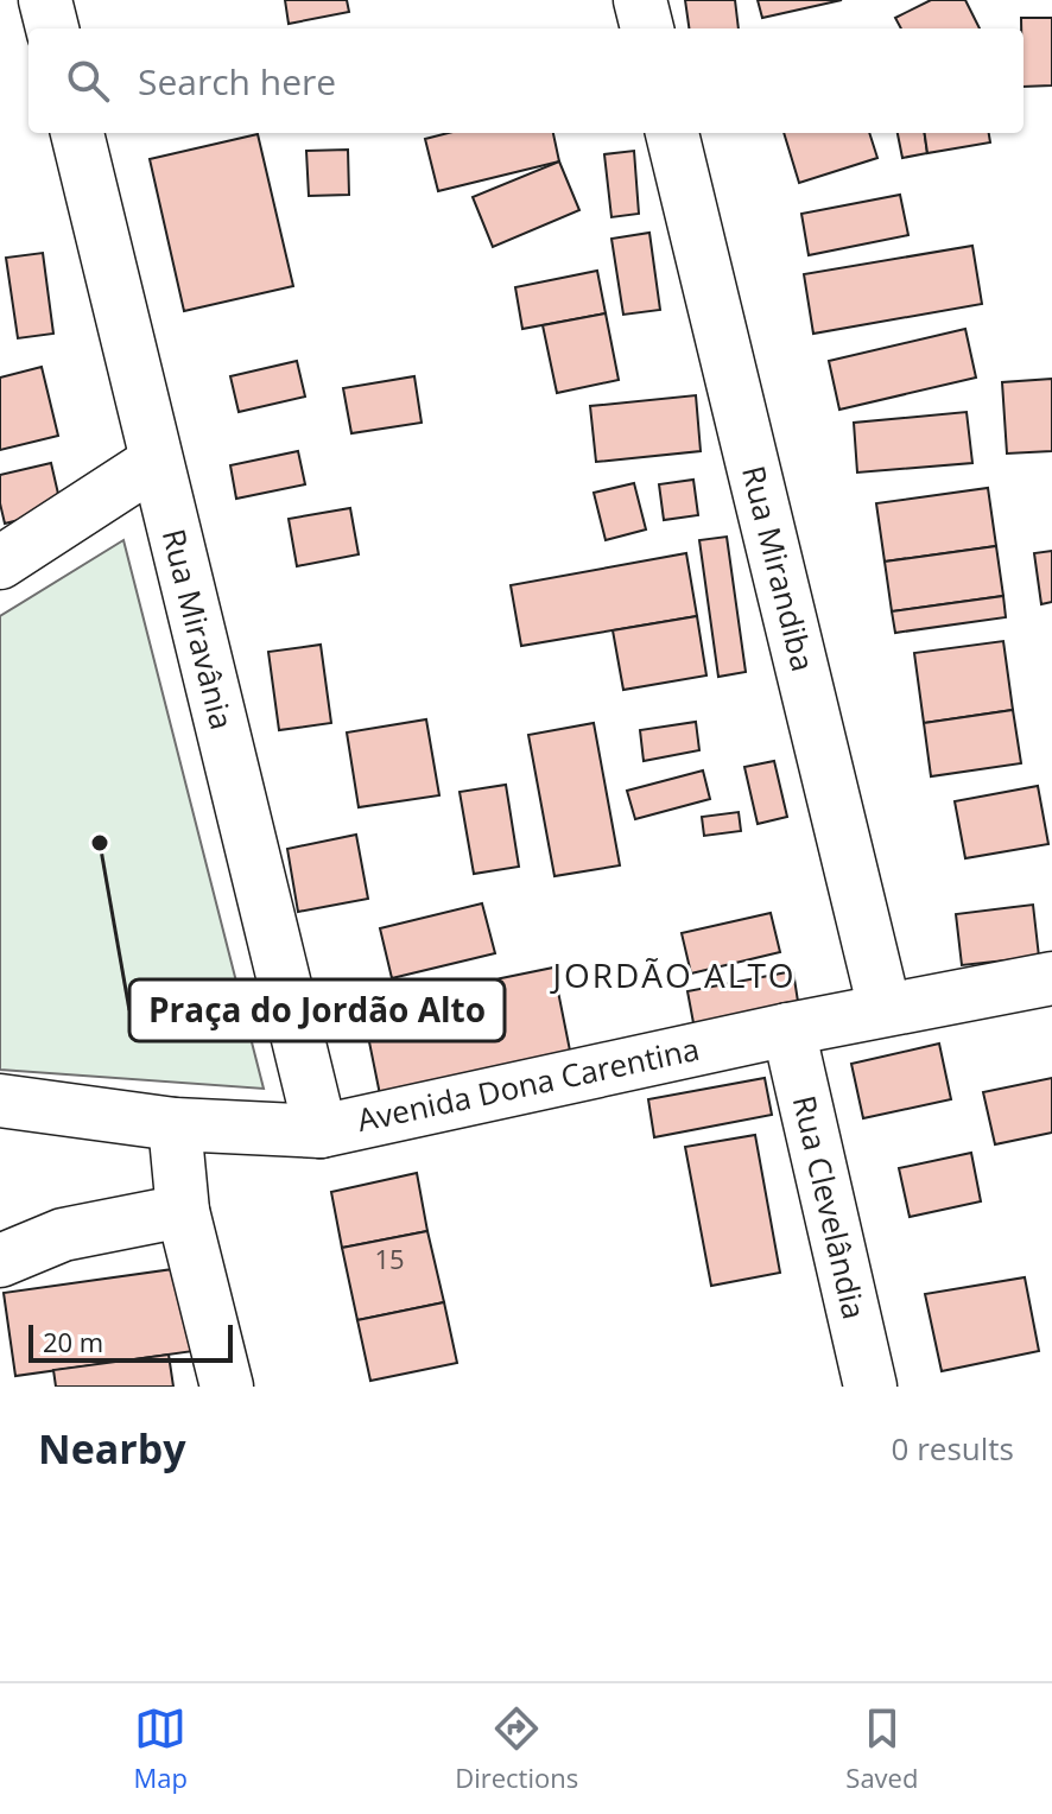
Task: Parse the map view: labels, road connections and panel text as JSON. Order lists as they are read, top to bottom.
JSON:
{
  "streets": {
    "street": [
      "Rua Mirandiba",
      "Rua Miravânia",
      "Avenida Dona Carentina",
      "Rua Clevelândia"
    ]
  },
  "crossings": [
    ["Rua Mirandiba", "Avenida Dona Carentina"],
    ["Rua Miravânia", "Avenida Dona Carentina"],
    ["Avenida Dona Carentina", "Rua Clevelândia"]
  ],
  "districts": ["JORDÃO ALTO"],
  "places": ["Praça do Jordão Alto"],
  "house_numbers": ["15"],
  "scale_bar": "20 m",
  "page": {
    "search": "Search here",
    "scale": "20 m",
    "heading": ["Nearby", "0 results"],
    "nav": ["Map", "Directions", "Saved"]
  }
}
